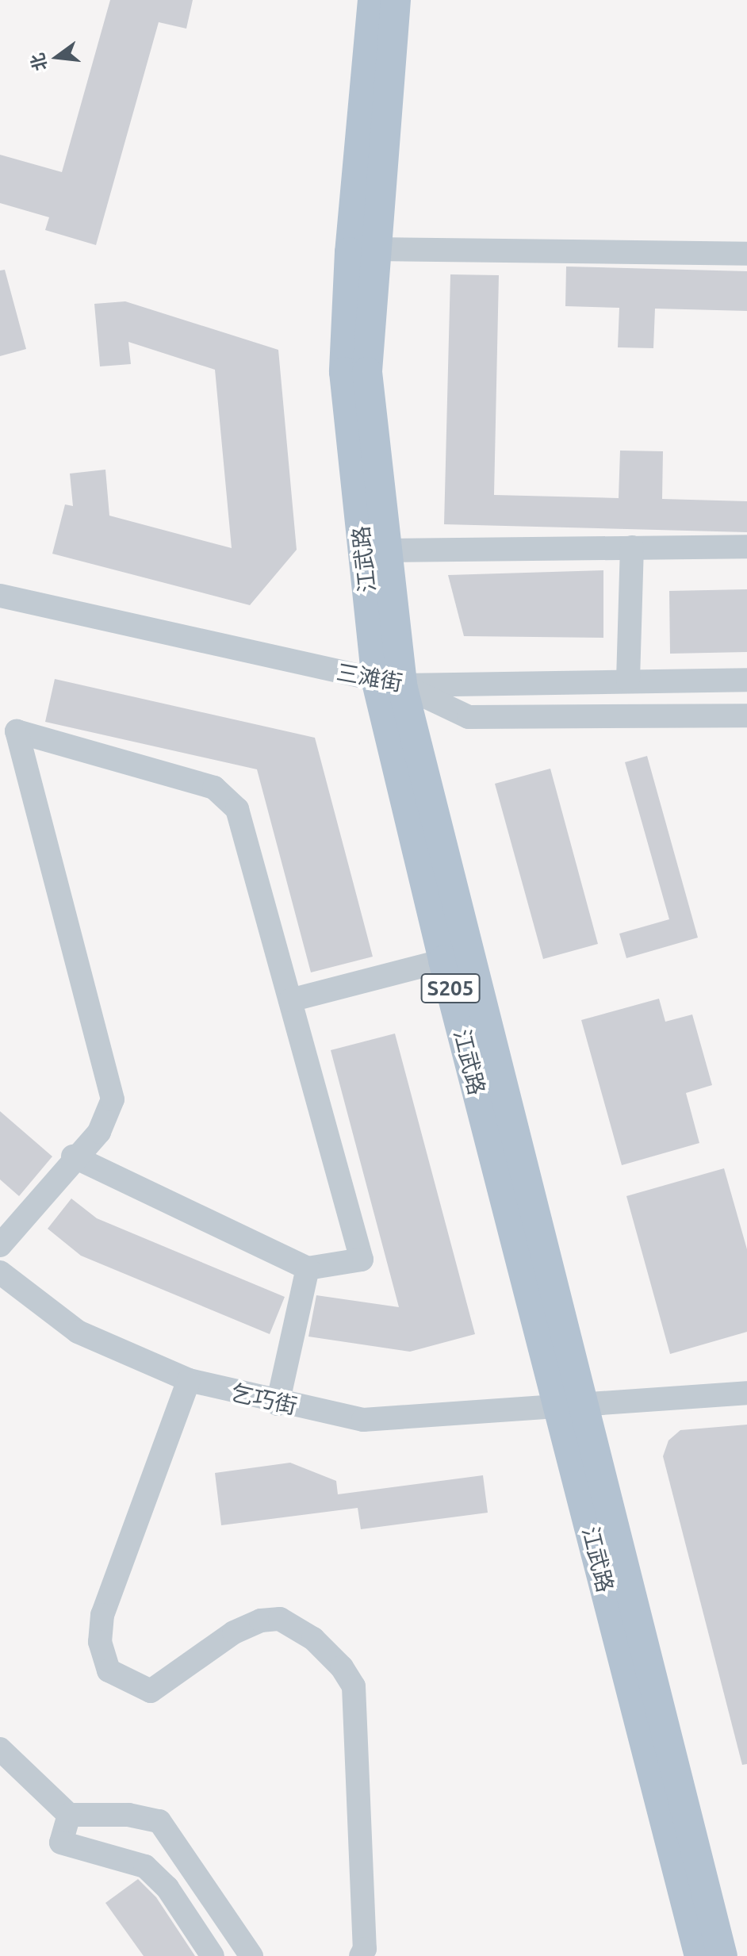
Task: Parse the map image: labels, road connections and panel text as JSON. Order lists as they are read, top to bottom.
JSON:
{
  "streets": {
    "main road": ["江武路", "S205"],
    "street": ["三滩街", "乞巧街"]
  },
  "crossings": [
    ["江武路", "三滩街"],
    ["江武路", "乞巧街"]
  ],
  "north": "left"
}
